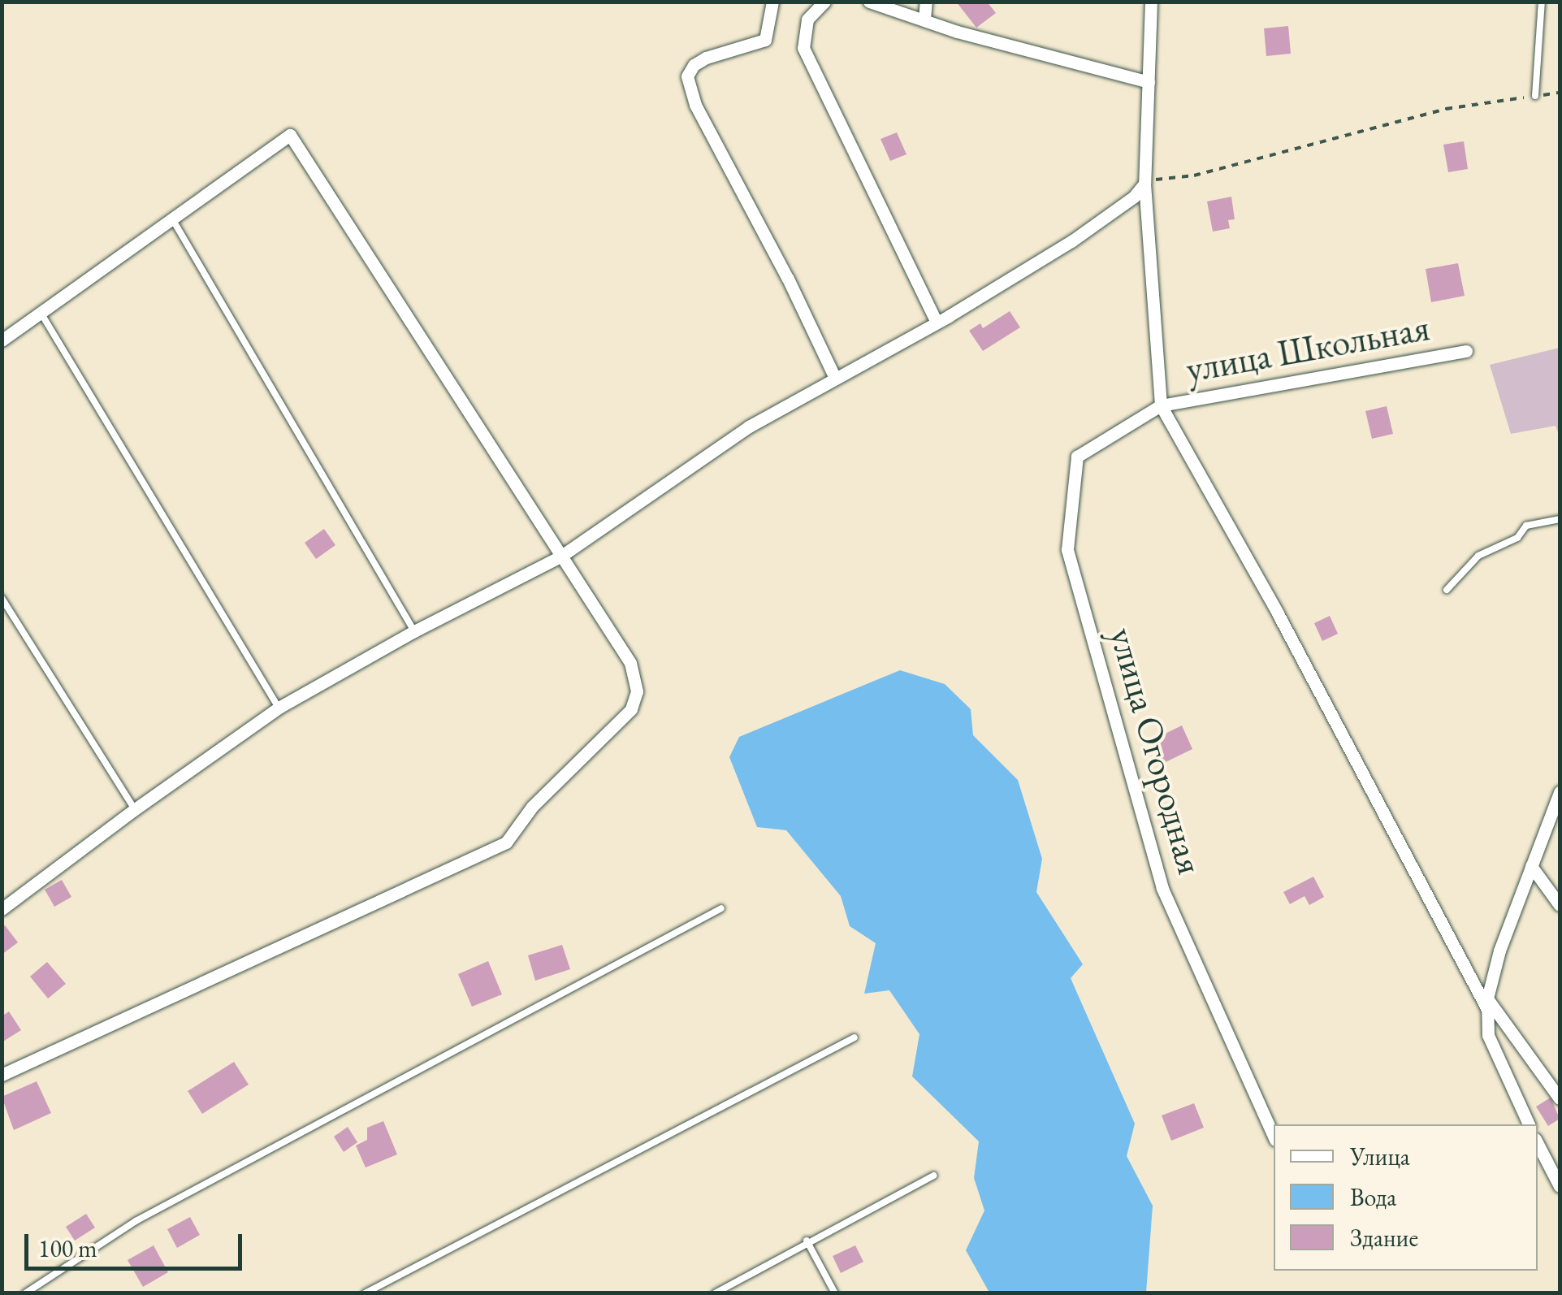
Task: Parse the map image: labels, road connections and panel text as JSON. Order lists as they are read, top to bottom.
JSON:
{
  "streets": {
    "street": ["улица Школьная", "улица Огородная"]
  },
  "crossings": [
    ["улица Школьная", "улица Огородная"]
  ],
  "legend": ["Улица", "Вода", "Здание"],
  "scale_bar": "100 m"
}
